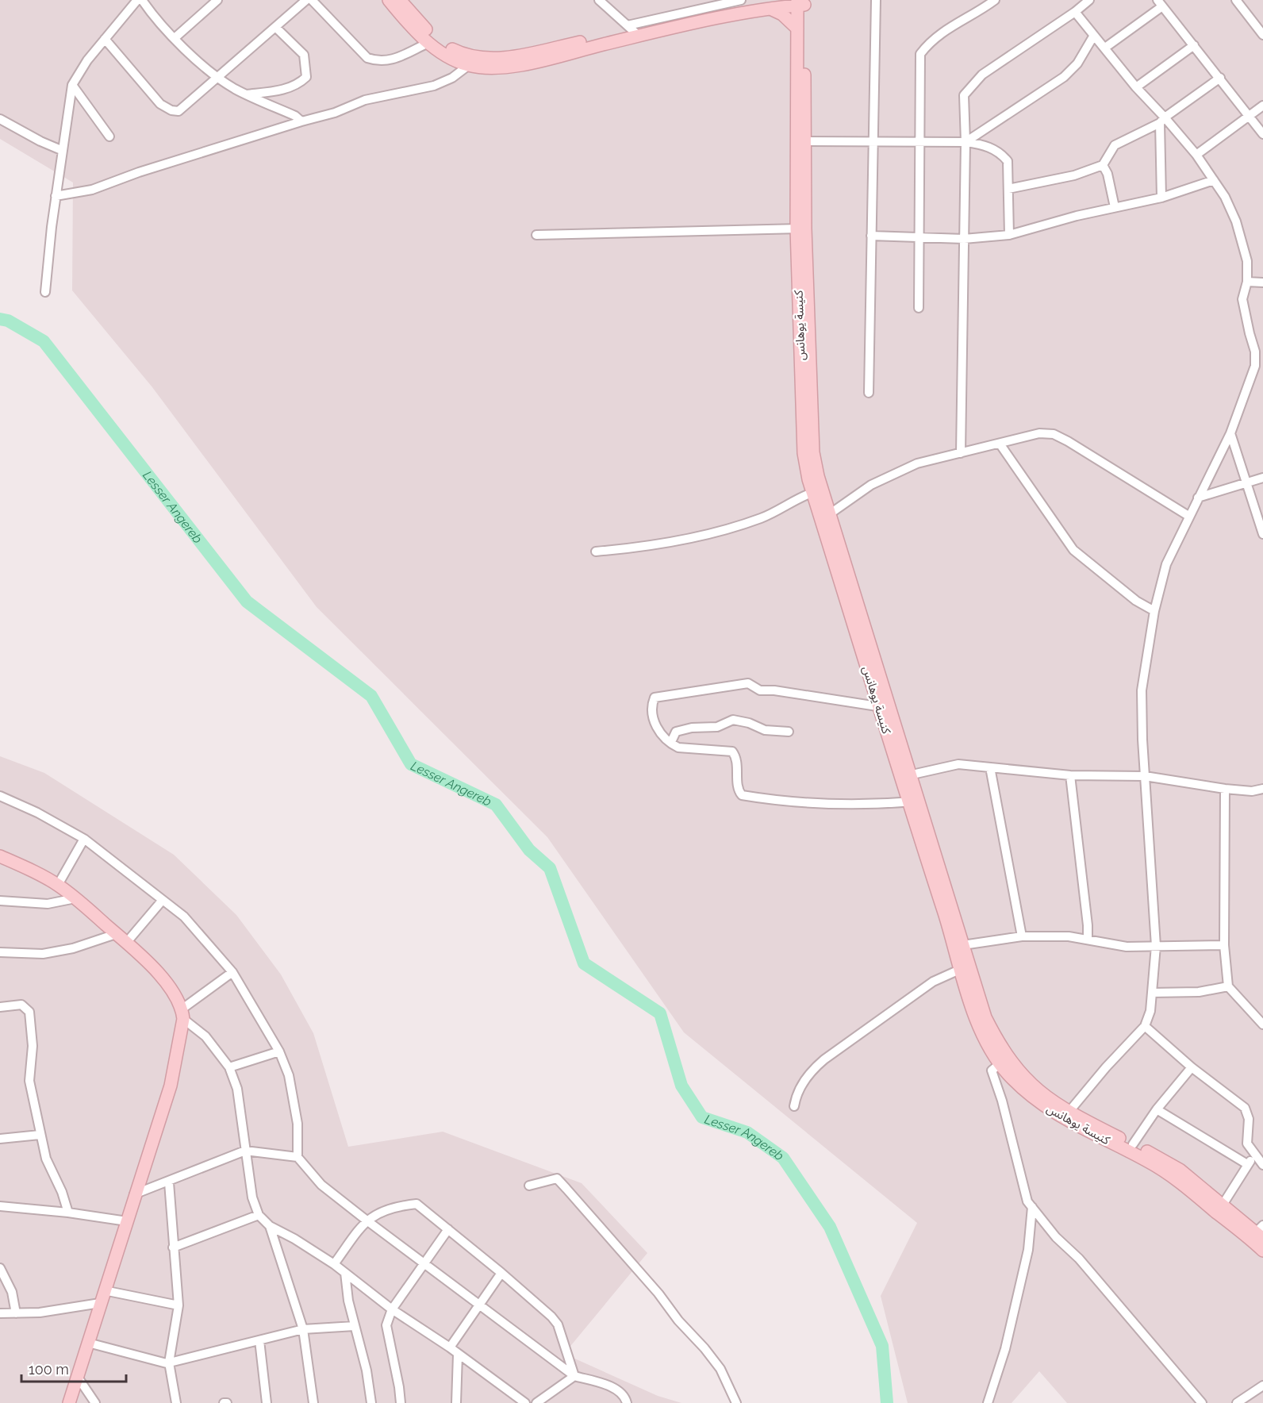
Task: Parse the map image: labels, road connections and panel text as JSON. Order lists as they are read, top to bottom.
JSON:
{
  "streets": {
    "street": ["كنيسة يوهانس"]
  },
  "water": ["Lesser Angereb"],
  "scale_bar": "100 m"
}
